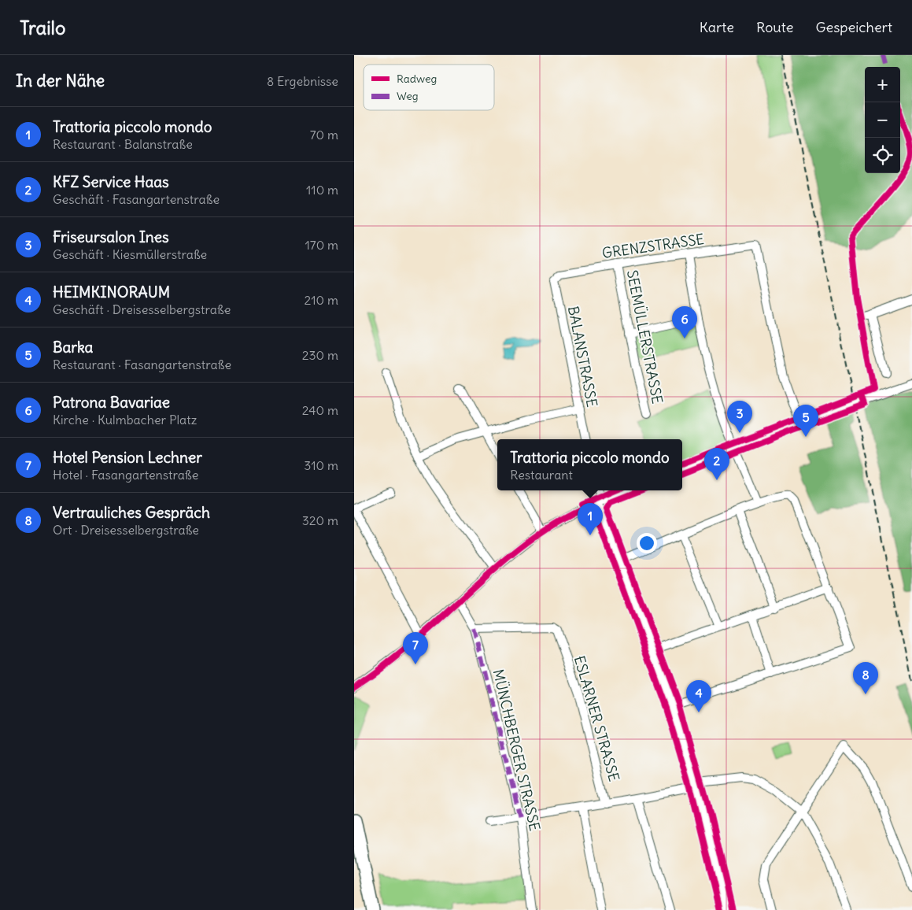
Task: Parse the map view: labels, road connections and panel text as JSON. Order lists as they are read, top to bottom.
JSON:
{
  "streets": {
    "street": [
      "GRENZSTRASSE",
      "SEEMÜLLERSTRASSE",
      "BALANSTRASSE",
      "ESLARNER STRASSE",
      "MÜNCHBERGER STRASSE"
    ]
  },
  "crossings": [
    ["GRENZSTRASSE", "SEEMÜLLERSTRASSE"],
    ["GRENZSTRASSE", "BALANSTRASSE"],
    ["ESLARNER STRASSE", "MÜNCHBERGER STRASSE"]
  ],
  "legend": ["Radweg", "Weg"],
  "page": {
    "header": "Trailo",
    "nav": ["Karte", "Route", "Gespeichert"],
    "heading": ["In der Nähe", "8 Ergebnisse"],
    "map_buttons": ["+", "−"],
    "list": [
      {
        "mark": "1",
        "name": "Trattoria piccolo mondo",
        "note": "Restaurant · Balanstraße",
        "value": "70 m"
      },
      {
        "mark": "2",
        "name": "KFZ Service Haas",
        "note": "Geschäft · Fasangartenstraße",
        "value": "110 m"
      },
      {
        "mark": "3",
        "name": "Friseursalon Ines",
        "note": "Geschäft · Kiesmüllerstraße",
        "value": "170 m"
      },
      {
        "mark": "4",
        "name": "HEIMKINORAUM",
        "note": "Geschäft · Dreisesselbergstraße",
        "value": "210 m"
      },
      {
        "mark": "5",
        "name": "Barka",
        "note": "Restaurant · Fasangartenstraße",
        "value": "230 m"
      },
      {
        "mark": "6",
        "name": "Patrona Bavariae",
        "note": "Kirche · Kulmbacher Platz",
        "value": "240 m"
      },
      {
        "mark": "7",
        "name": "Hotel Pension Lechner",
        "note": "Hotel · Fasangartenstraße",
        "value": "310 m"
      },
      {
        "mark": "8",
        "name": "Vertrauliches Gespräch",
        "note": "Ort · Dreisesselbergstraße",
        "value": "320 m"
      }
    ],
    "pins": [
      "6",
      "3",
      "5",
      "2",
      "1",
      "7",
      "8",
      "4"
    ],
    "popup": ["Trattoria piccolo mondo", "Restaurant"]
  }
}
